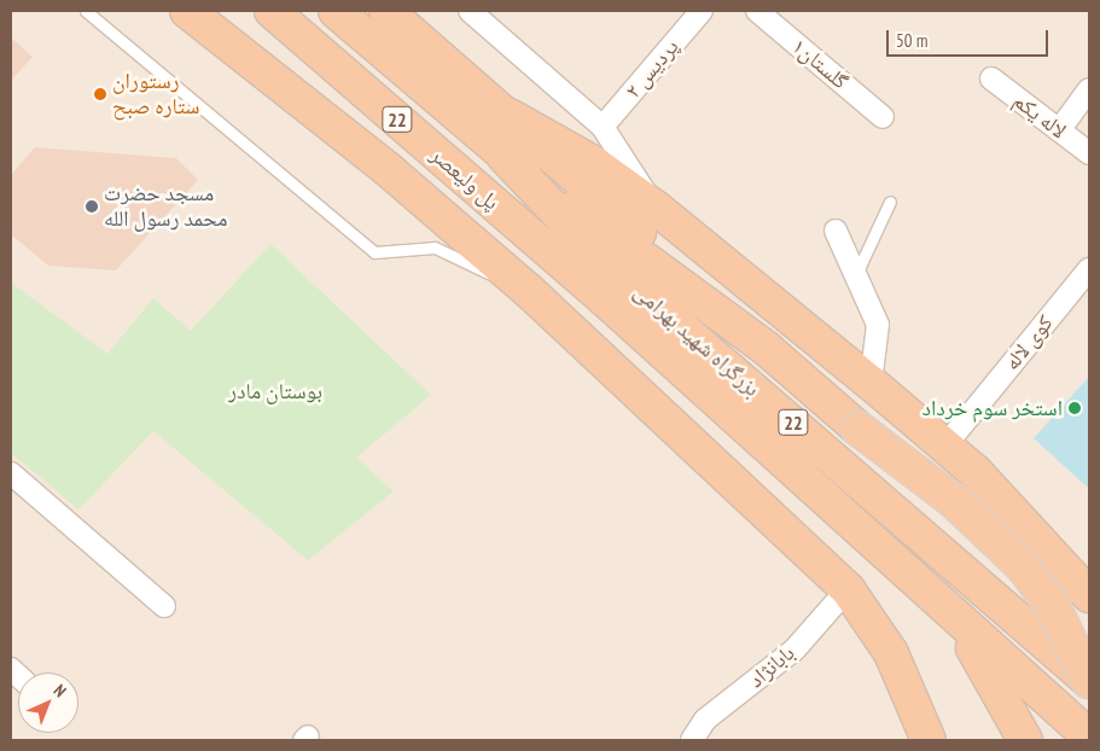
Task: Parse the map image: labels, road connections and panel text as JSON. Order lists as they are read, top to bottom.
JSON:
{
  "streets": {
    "highway": ["22", "پل ولیعصر", "بزرگراه شهید بهرامی"],
    "street": [
      "گلستان۱",
      "پردیس ۲",
      "لاله یکم",
      "کوی لاله",
      "بابانژاد"
    ]
  },
  "crossings": [
    ["پل ولیعصر", "بزرگراه شهید بهرامی"]
  ],
  "parks": ["بوستان مادر"],
  "places": ["رستوران ستاره صبح", "مسجد حضرت محمد رسول الله", "استخر سوم خرداد"],
  "scale_bar": "50 m",
  "north": "top right"
}
